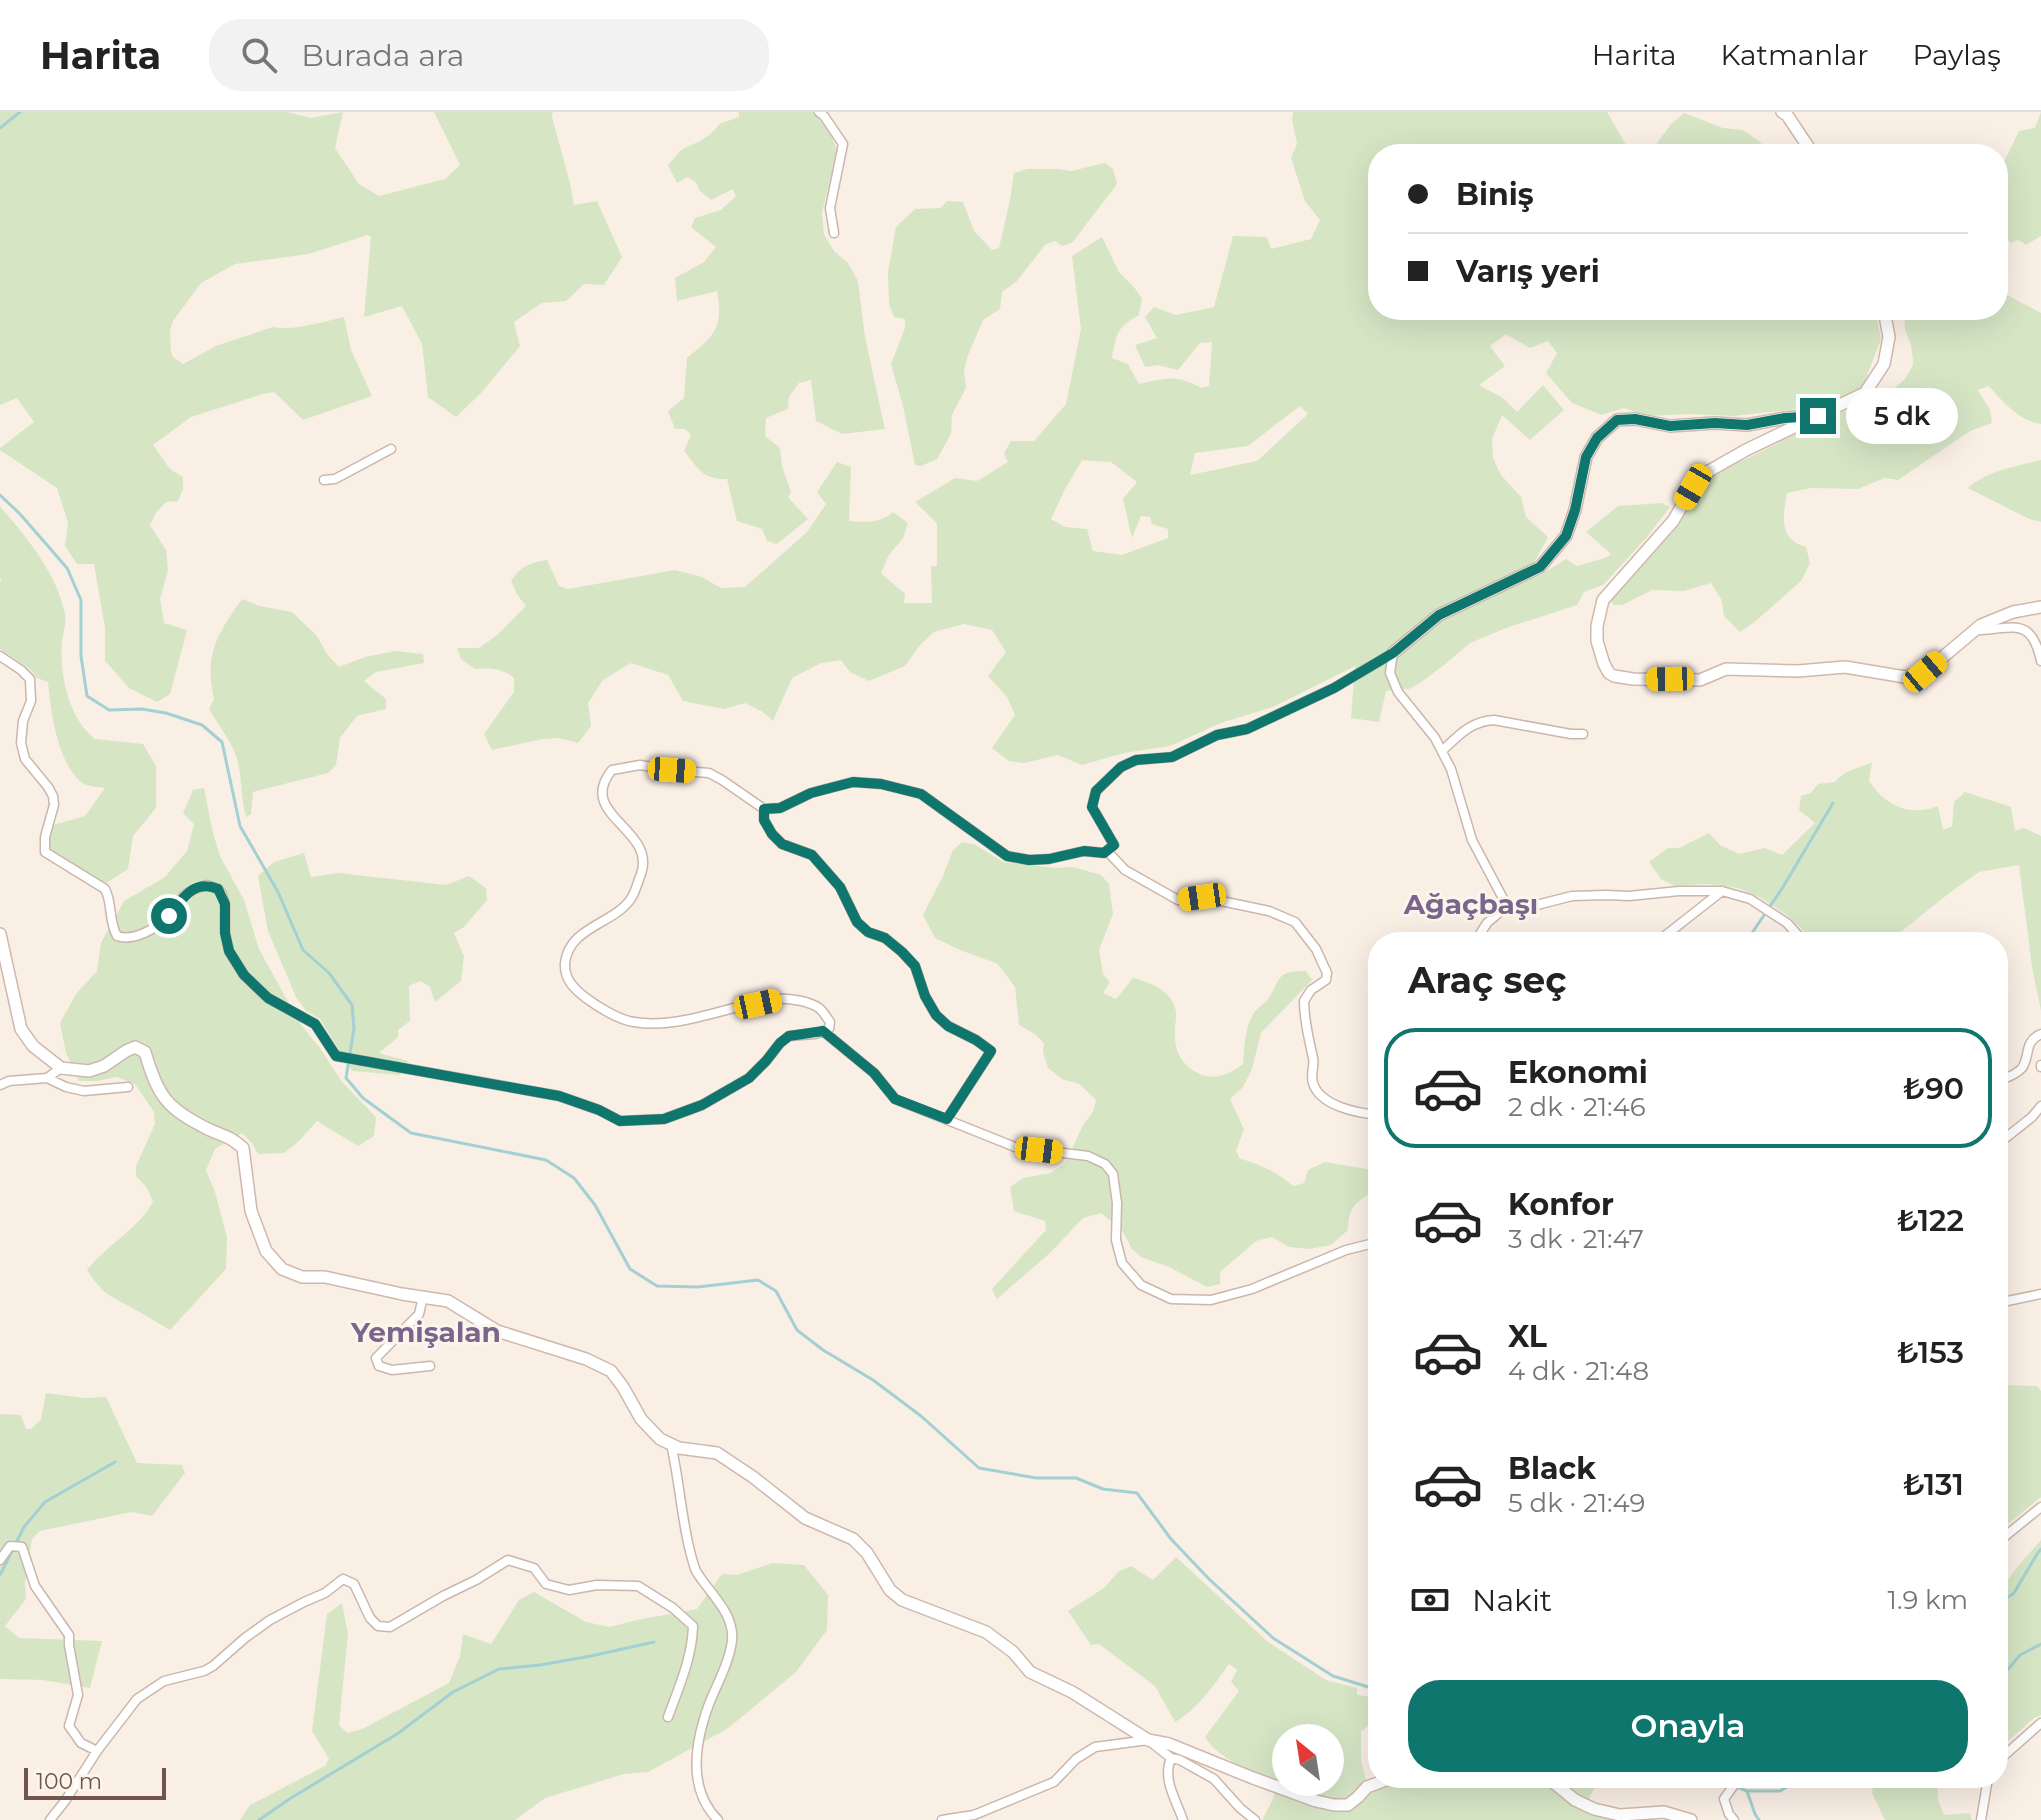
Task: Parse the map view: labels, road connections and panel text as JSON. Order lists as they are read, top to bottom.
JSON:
{
  "districts": ["Ağaçbaşı", "Yemişalan"],
  "scale_bar": "100 m",
  "north": "top left",
  "page": {
    "header": "Harita",
    "search": "Burada ara",
    "nav": ["Harita", "Katmanlar", "Paylaş"],
    "banner": ["Biniş", "Varış yeri"],
    "bubble": "5 dk",
    "heading": "Araç seç",
    "list": [
      {
        "name": "Ekonomi",
        "note": "2 dk · 21:46",
        "value": "₺90"
      },
      {
        "name": "Konfor",
        "note": "3 dk · 21:47",
        "value": "₺122"
      },
      {
        "name": "XL",
        "note": "4 dk · 21:48",
        "value": "₺153"
      },
      {
        "name": "Black",
        "note": "5 dk · 21:49",
        "value": "₺131"
      }
    ],
    "pay": ["Nakit", "1.9 km"],
    "buttons": "Onayla",
    "scale": "100 m"
  }
}
